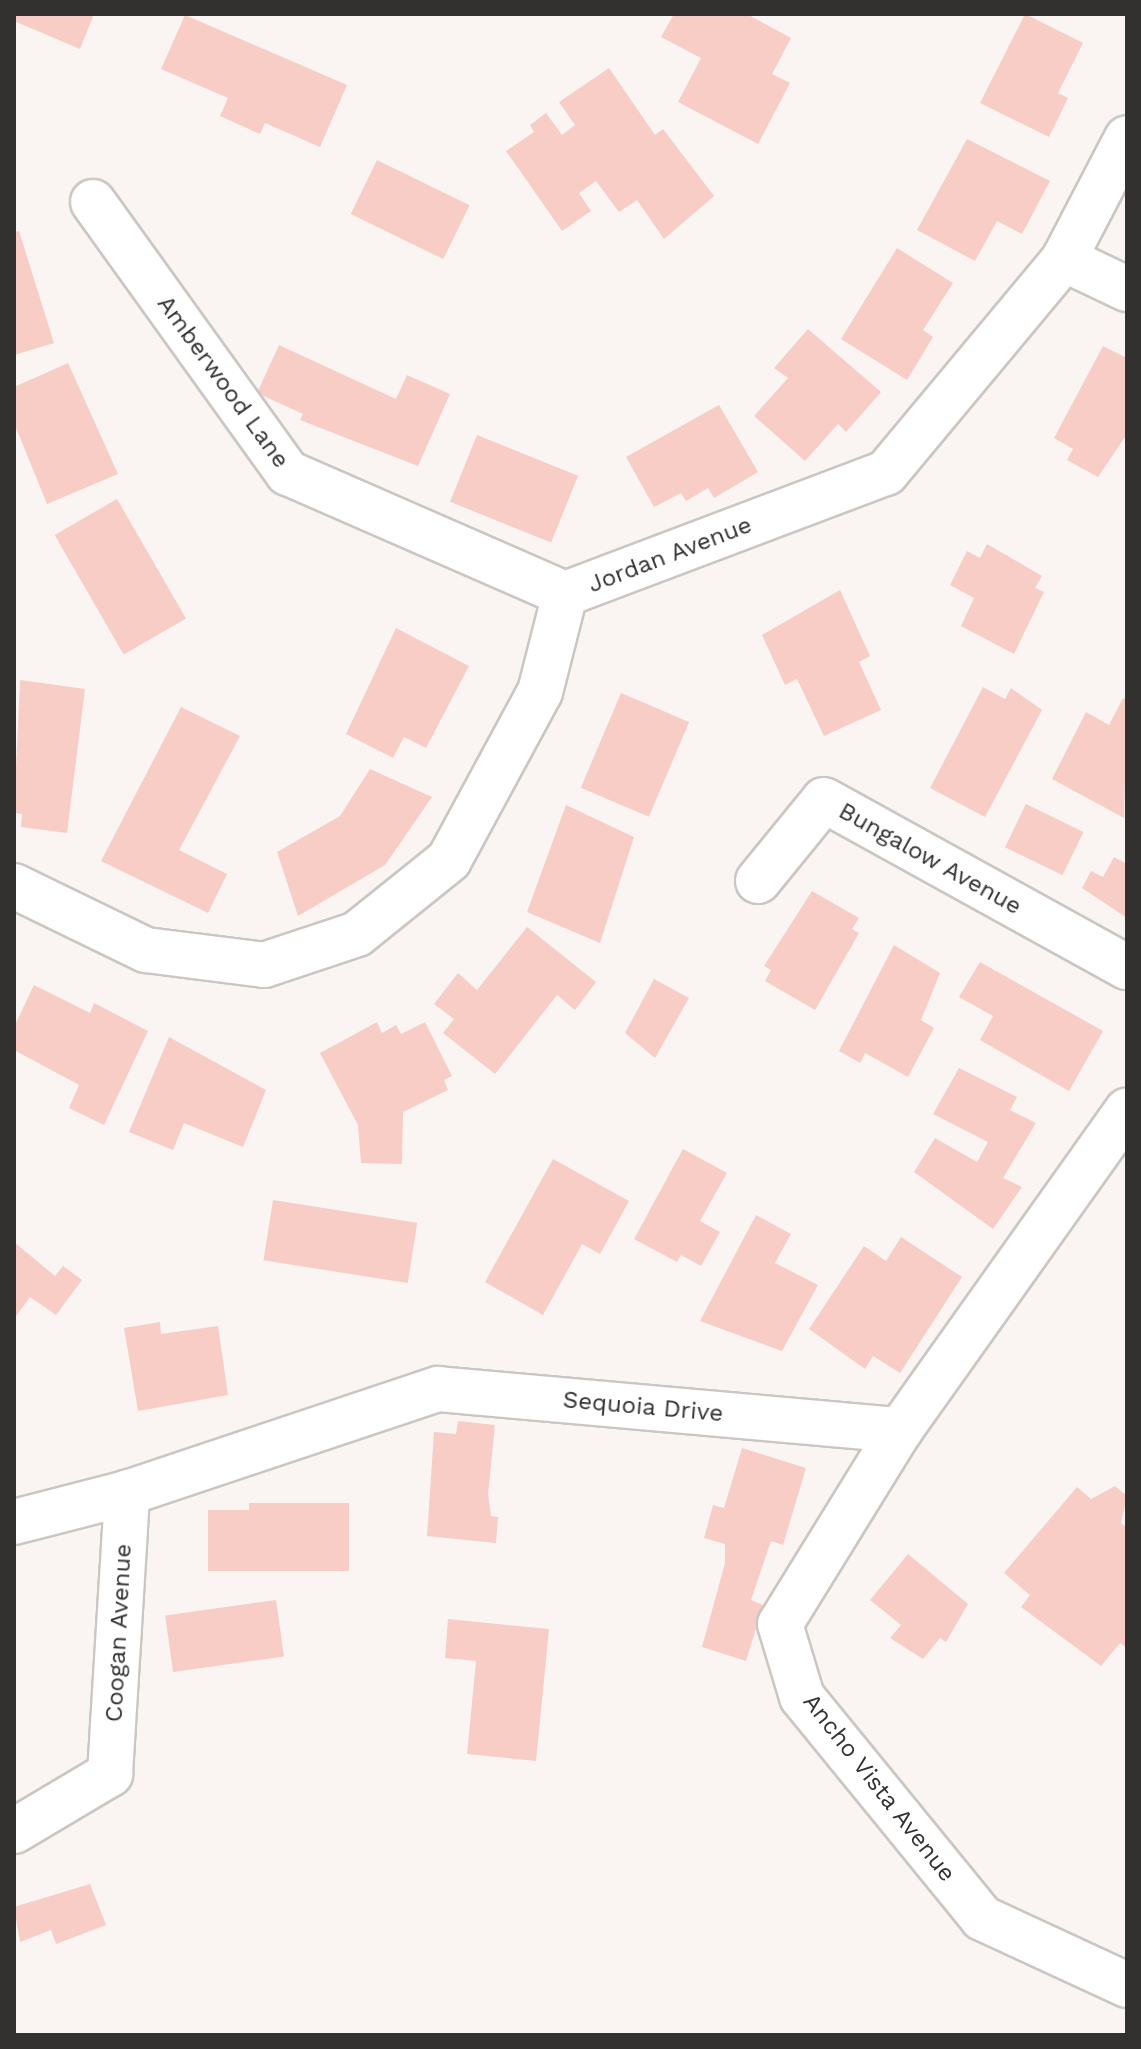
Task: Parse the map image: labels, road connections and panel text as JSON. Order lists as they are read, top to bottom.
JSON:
{
  "streets": {
    "street": [
      "Amberwood Lane",
      "Jordan Avenue",
      "Bungalow Avenue",
      "Sequoia Drive",
      "Coogan Avenue",
      "Ancho Vista Avenue"
    ]
  },
  "crossings": [
    ["Amberwood Lane", "Jordan Avenue"],
    ["Sequoia Drive", "Coogan Avenue"],
    ["Sequoia Drive", "Ancho Vista Avenue"]
  ]
}
